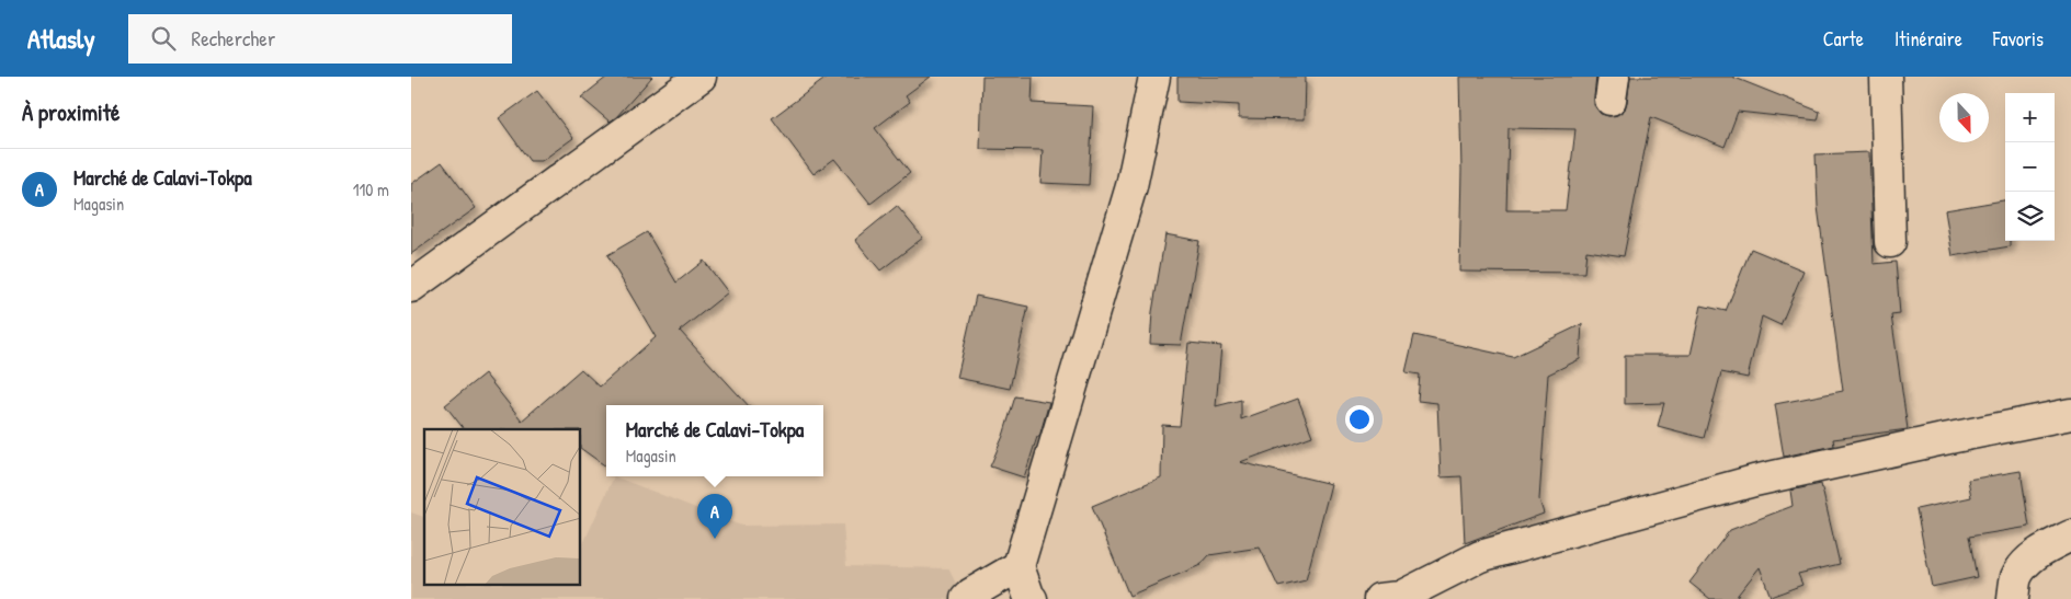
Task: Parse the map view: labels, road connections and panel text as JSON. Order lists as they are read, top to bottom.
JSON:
{
  "north": "bottom",
  "page": {
    "header": "Atlasly",
    "search": "Rechercher",
    "nav": ["Carte", "Itinéraire", "Favoris"],
    "heading": "À proximité",
    "map_buttons": ["+", "−"],
    "list": [
      {
        "mark": "A",
        "name": "Marché de Calavi-Tokpa",
        "note": "Magasin",
        "value": "110 m"
      }
    ],
    "popup": ["Marché de Calavi-Tokpa", "Magasin"],
    "pins": "A"
  }
}
